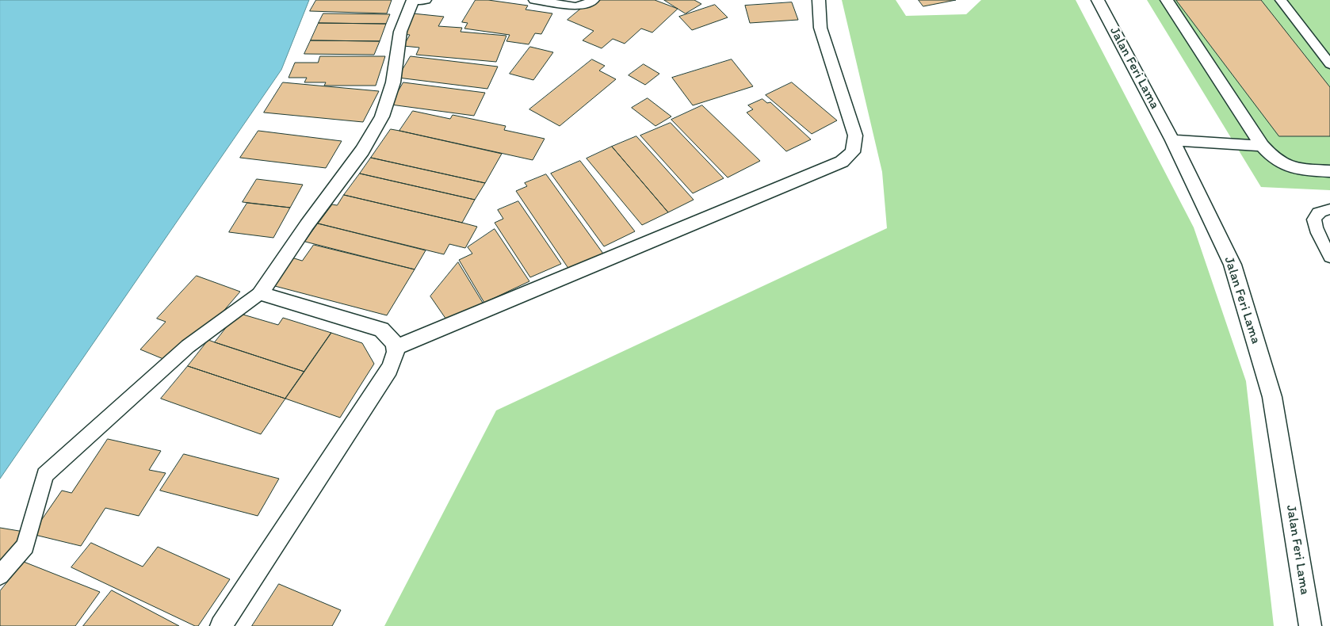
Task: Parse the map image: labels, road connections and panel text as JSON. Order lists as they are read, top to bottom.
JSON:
{
  "streets": {
    "street": ["Jalan Feri Lama"]
  }
}
